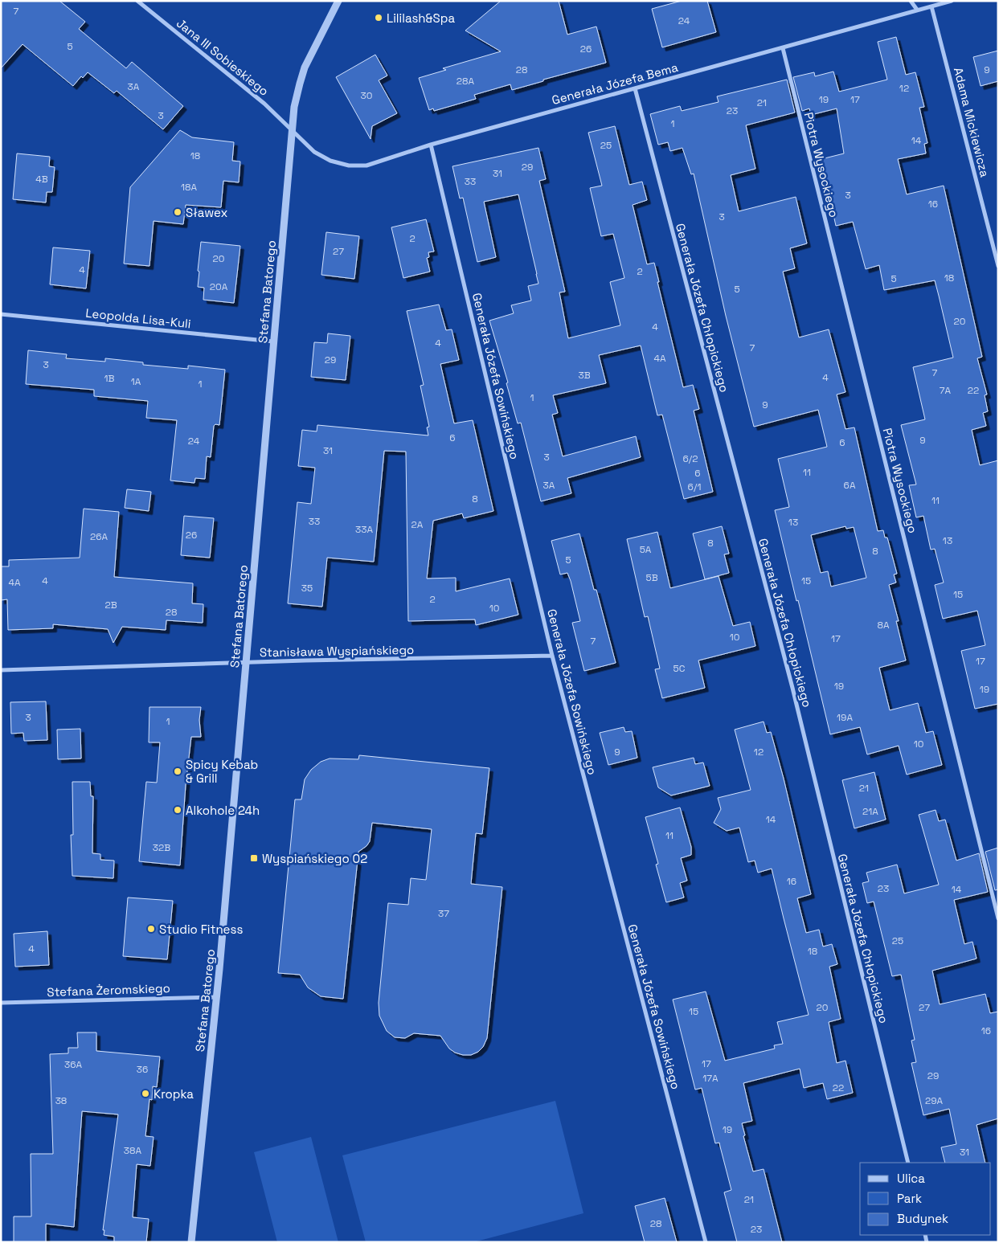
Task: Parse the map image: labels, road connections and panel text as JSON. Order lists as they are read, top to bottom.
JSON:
{
  "streets": {
    "street": [
      "Jana III Sobieskiego",
      "Generała Józefa Bema",
      "Adama Mickiewicza",
      "Piotra Wysockiego",
      "Stefana Batorego",
      "Generała Józefa Chłopickiego",
      "Leopolda Lisa-Kuli",
      "Generała Józefa Sowińskiego",
      "Stanisława Wyspiańskiego",
      "Stefana Żeromskiego"
    ]
  },
  "crossings": [
    ["Jana III Sobieskiego", "Generała Józefa Bema"],
    ["Jana III Sobieskiego", "Stefana Batorego"],
    ["Generała Józefa Bema", "Adama Mickiewicza"],
    ["Generała Józefa Bema", "Piotra Wysockiego"],
    ["Generała Józefa Bema", "Stefana Batorego"],
    ["Generała Józefa Bema", "Generała Józefa Chłopickiego"],
    ["Generała Józefa Bema", "Generała Józefa Sowińskiego"],
    ["Stefana Batorego", "Leopolda Lisa-Kuli"],
    ["Stefana Batorego", "Stanisława Wyspiańskiego"],
    ["Stefana Batorego", "Stefana Żeromskiego"],
    ["Generała Józefa Sowińskiego", "Stanisława Wyspiańskiego"]
  ],
  "places": {
    "other": [
      "Lililash&Spa",
      "Sławex",
      "Spicy Kebab & Grill",
      "Alkohole 24h",
      "Studio Fitness",
      "Kropka"
    ],
    "transit": ["Wyspiańskiego 02"]
  },
  "house_numbers": [
    "7",
    "24",
    "5",
    "26",
    "28",
    "9",
    "28A",
    "3A",
    "12",
    "30",
    "19",
    "17",
    "21",
    "23",
    "3",
    "1",
    "14",
    "25",
    "18",
    "29",
    "31",
    "4B",
    "33",
    "18A",
    "3",
    "16",
    "3",
    "2",
    "27",
    "20",
    "4",
    "2",
    "18",
    "5",
    "20A",
    "5",
    "20",
    "4",
    "4",
    "7",
    "4A",
    "29",
    "3",
    "7",
    "3B",
    "4",
    "1B",
    "1A",
    "1",
    "7A",
    "22",
    "1",
    "9",
    "6",
    "9",
    "24",
    "6",
    "31",
    "3",
    "6/2",
    "11",
    "6",
    "3A",
    "6A",
    "6/1",
    "8",
    "11",
    "33",
    "13",
    "2A",
    "33A",
    "26",
    "26A",
    "13",
    "8",
    "5A",
    "8",
    "5",
    "5B",
    "4",
    "15",
    "4A",
    "35",
    "15",
    "2",
    "2B",
    "10",
    "28",
    "8A",
    "10",
    "17",
    "7",
    "17",
    "5C",
    "19",
    "19",
    "3",
    "19A",
    "1",
    "10",
    "9",
    "12",
    "21",
    "21A",
    "14",
    "11",
    "32B",
    "16",
    "23",
    "14",
    "37",
    "25",
    "4",
    "18",
    "20",
    "27",
    "15",
    "16",
    "17",
    "36A",
    "36",
    "29",
    "17A",
    "22",
    "38",
    "29A",
    "19",
    "38A",
    "31",
    "21",
    "28",
    "23"
  ],
  "legend": ["Ulica", "Park", "Budynek"]
}
